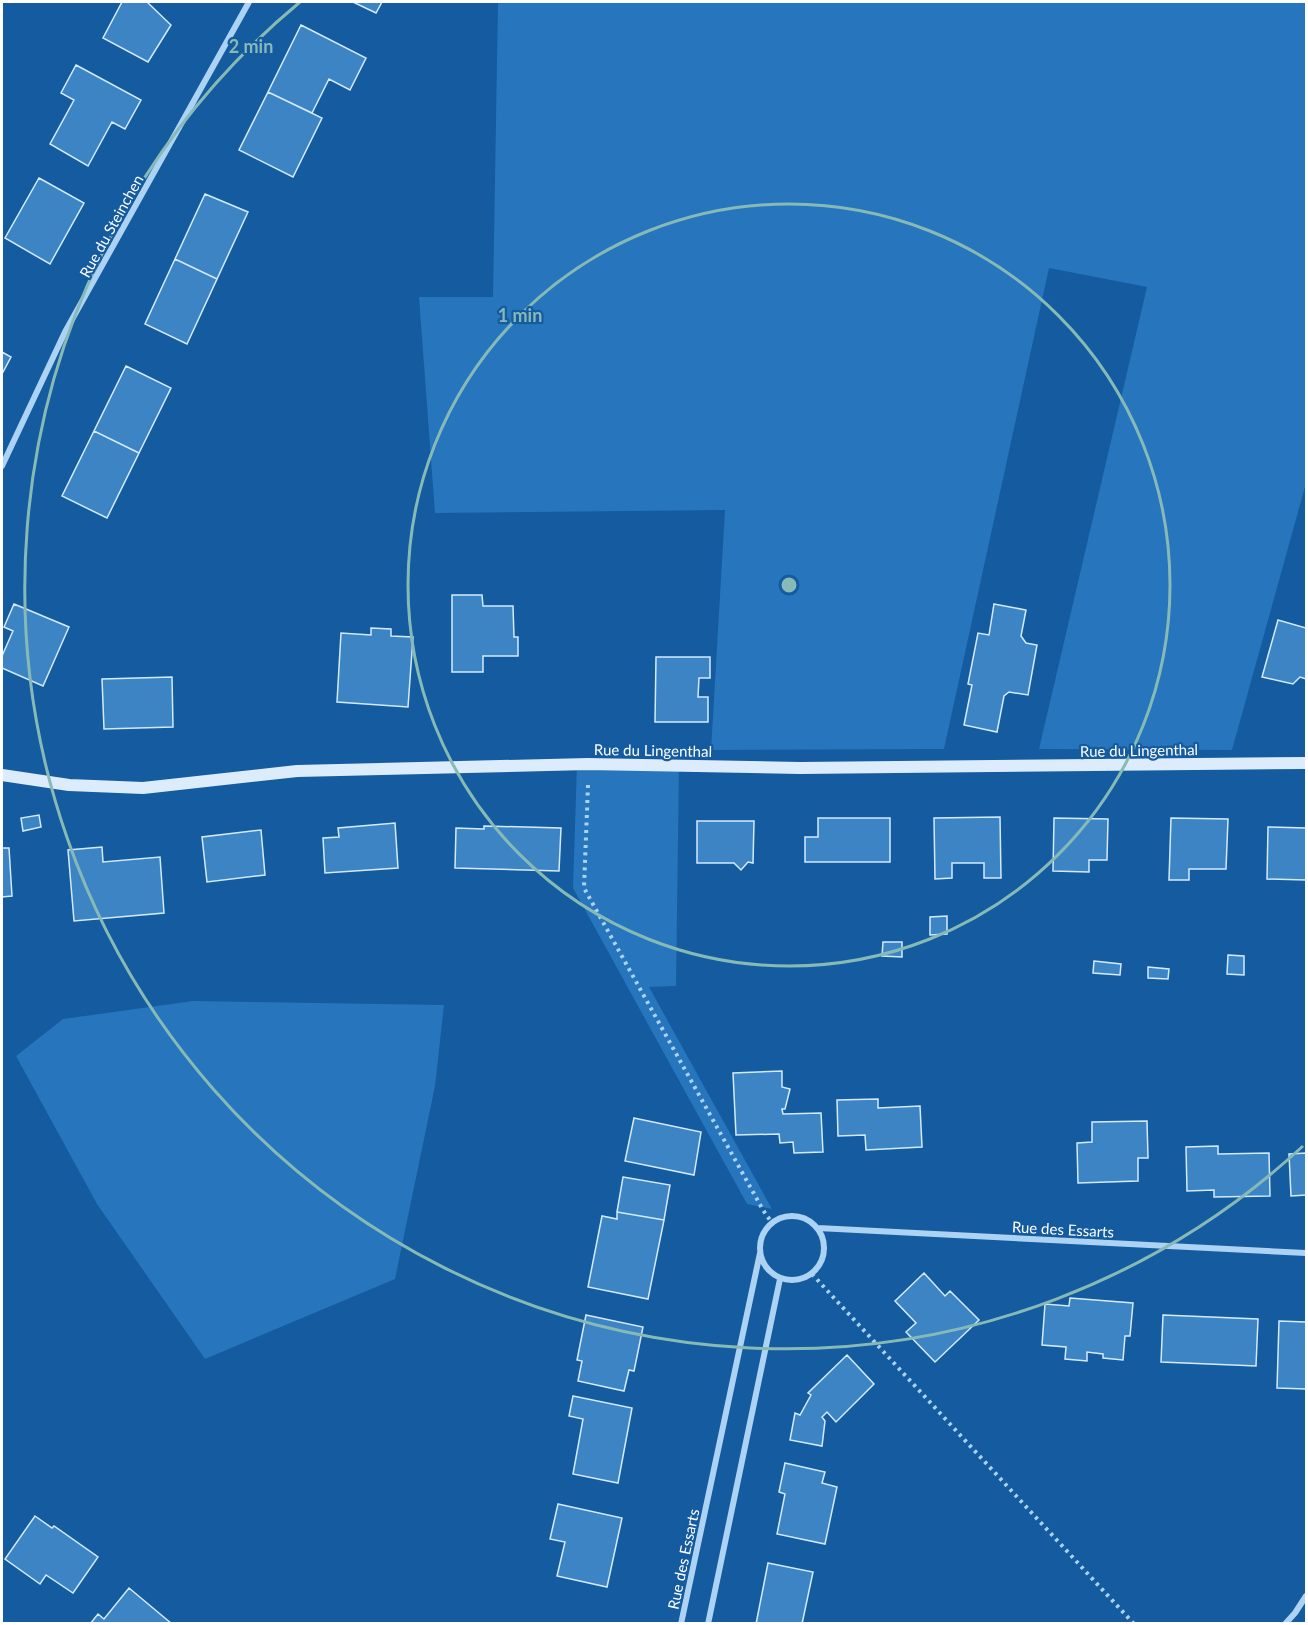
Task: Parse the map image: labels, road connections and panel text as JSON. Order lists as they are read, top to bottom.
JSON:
{
  "streets": {
    "street": ["Rue du Steinchen", "Rue du Lingenthal", "Rue des Essarts"]
  },
  "rings": ["2 min", "1 min"]
}
